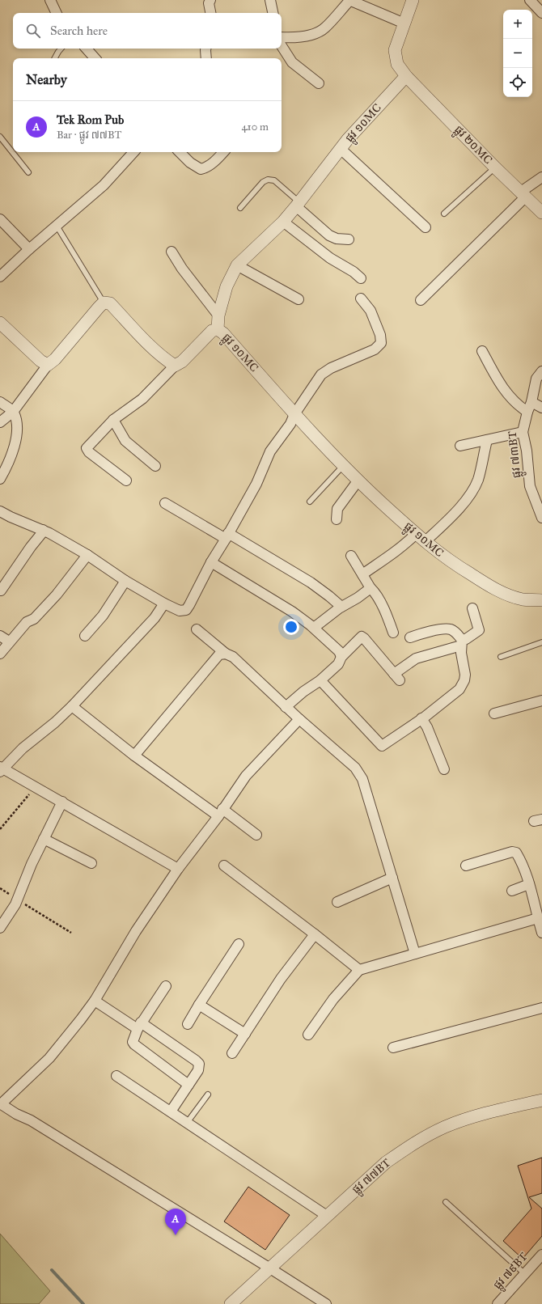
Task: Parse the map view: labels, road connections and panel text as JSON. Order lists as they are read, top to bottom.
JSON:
{
  "streets": {
    "street": [
      "ផ្លូវ ១០MC",
      "ផ្លូវ ២០MC",
      "ផ្លូវ ៧៣BT",
      "ផ្លូវ ៧៧BT",
      "ផ្លូវ ៧៩BT"
    ]
  },
  "crossings": [
    ["ផ្លូវ ១០MC", "ផ្លូវ ២០MC"]
  ],
  "page": {
    "map_buttons": ["+", "−"],
    "search": "Search here",
    "heading": "Nearby",
    "list": [
      {
        "mark": "A",
        "name": "Tek Rom Pub",
        "note": "Bar · ផ្លូវ ៧៧BT",
        "value": "410 m"
      }
    ],
    "pins": "A"
  }
}
